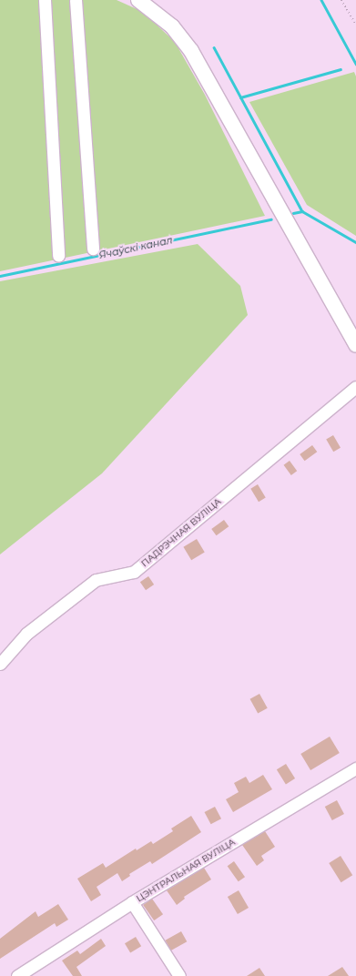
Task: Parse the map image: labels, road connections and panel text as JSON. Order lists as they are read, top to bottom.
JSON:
{
  "streets": {
    "street": ["ПАДРЭЧНАЯ ВУЛІЦА", "ЦЭНТРАЛЬНАЯ ВУЛІЦА"]
  },
  "water": ["Ячаўскі канал"]
}
